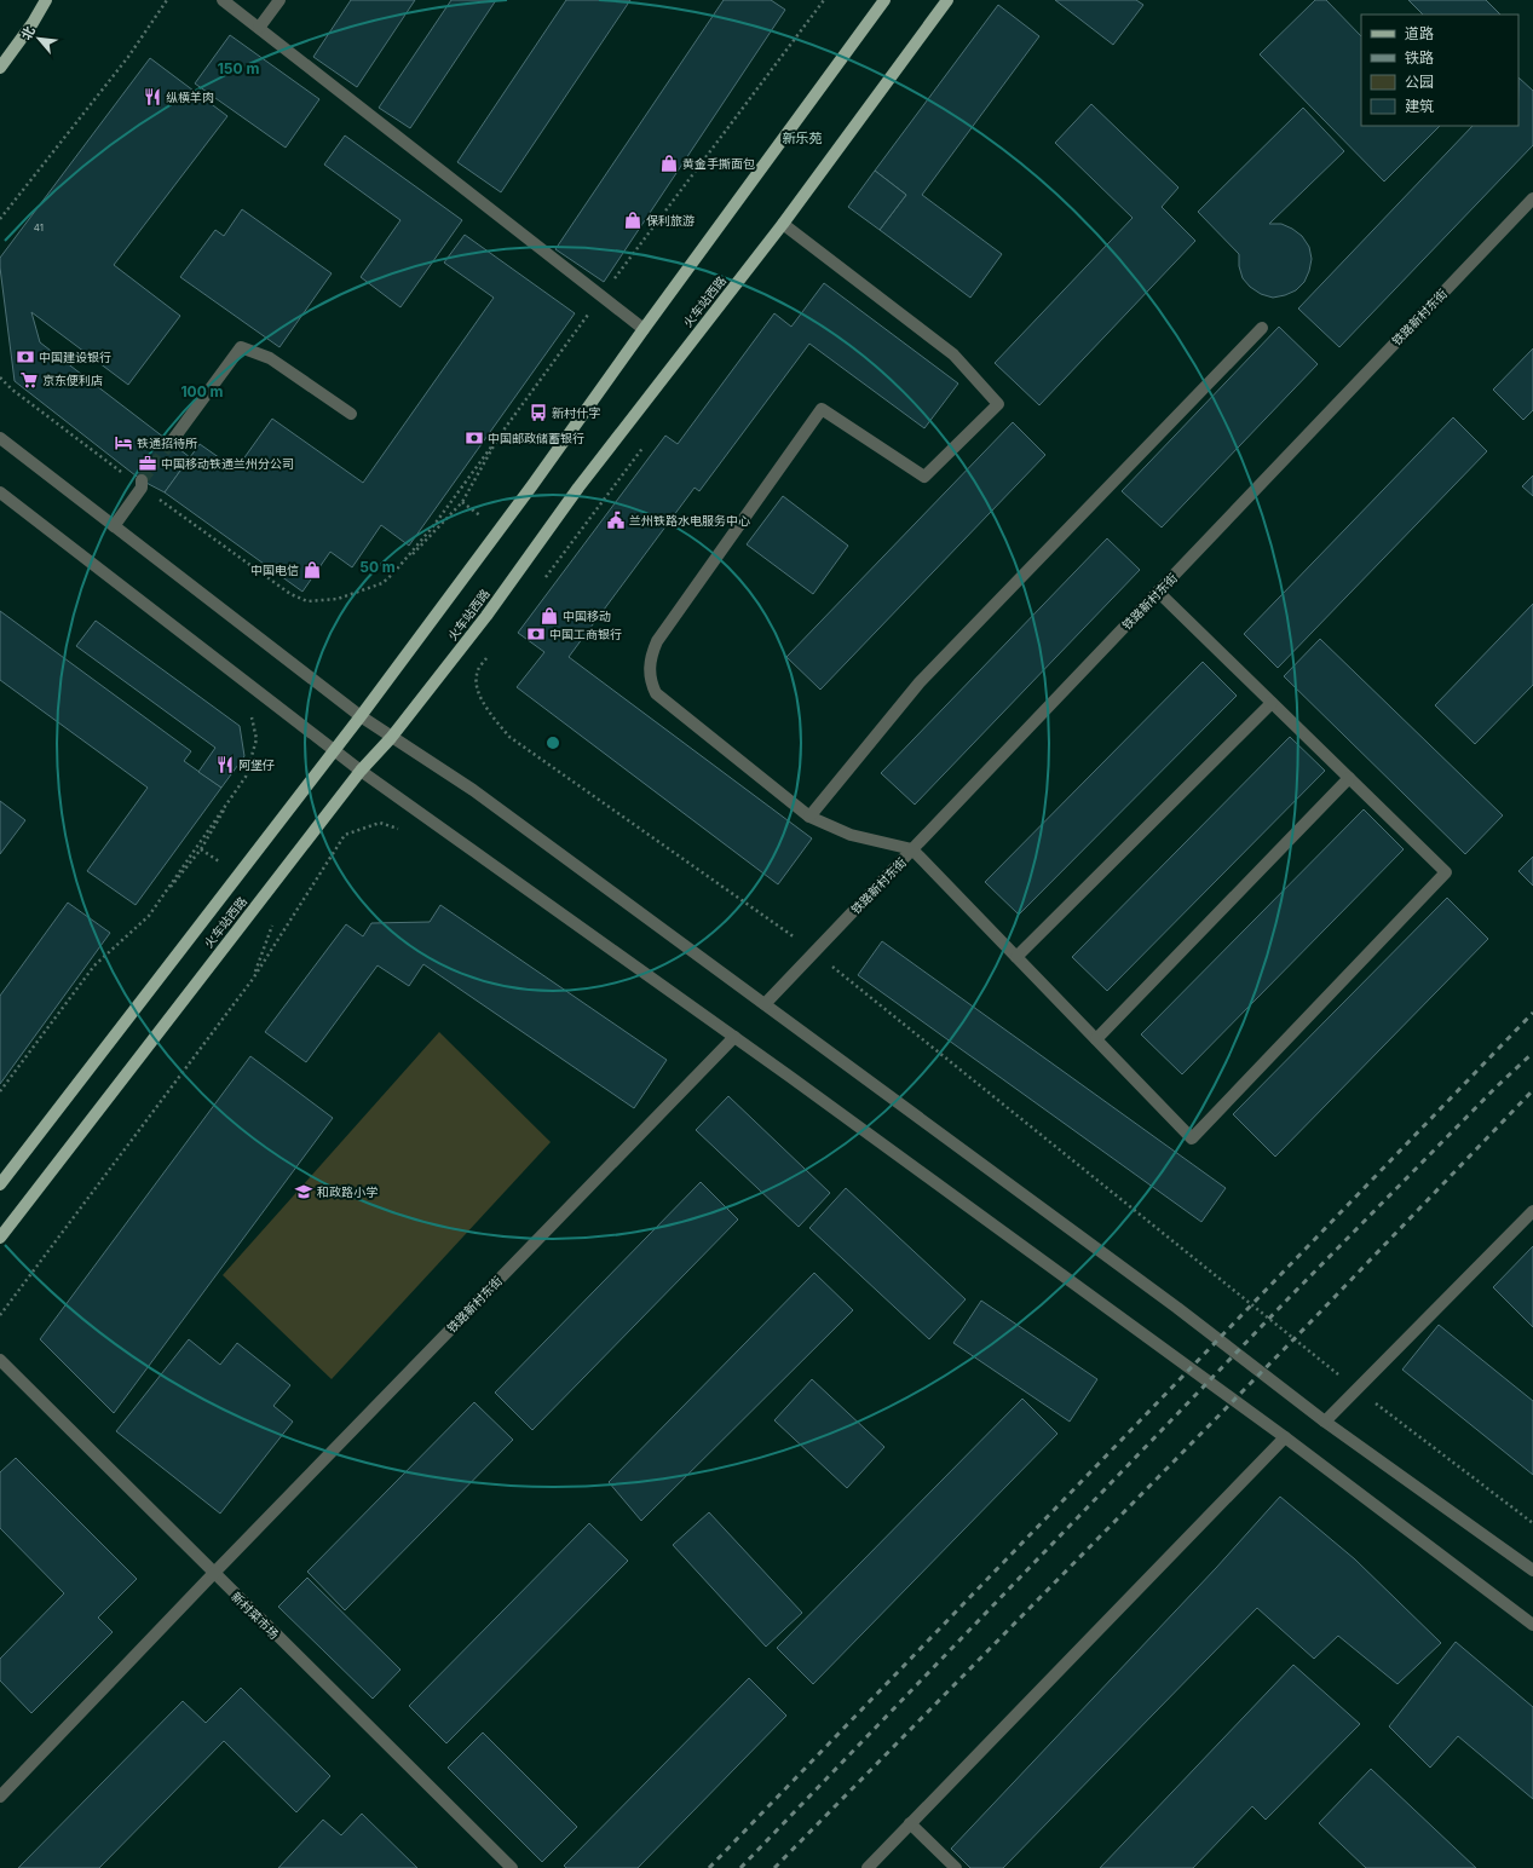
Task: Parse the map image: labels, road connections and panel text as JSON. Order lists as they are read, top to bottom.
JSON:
{
  "streets": {
    "main road": ["火车站西路"],
    "street": ["铁路新村东街", "新村菜市场"]
  },
  "crossings": [
    ["铁路新村东街", "新村菜市场"]
  ],
  "districts": ["新乐苑"],
  "places": {
    "restaurant": ["纵横羊肉", "阿堡仔"],
    "shop": [
      "黄金手撕面包",
      "保利旅游",
      "中国电信",
      "中国移动"
    ],
    "bank": ["中国建设银行", "中国邮政储蓄银行", "中国工商银行"],
    "supermarket": ["京东便利店"],
    "bus stop": ["新村什字"],
    "hotel": ["铁通招待所"],
    "office": ["中国移动铁通兰州分公司"],
    "public building": ["兰州铁路水电服务中心"],
    "school or university": ["和政路小学"]
  },
  "house_numbers": ["41"],
  "legend": [
    "道路",
    "铁路",
    "公园",
    "建筑"
  ],
  "north": "top left",
  "rings": ["150 m", "100 m", "50 m"]
}
